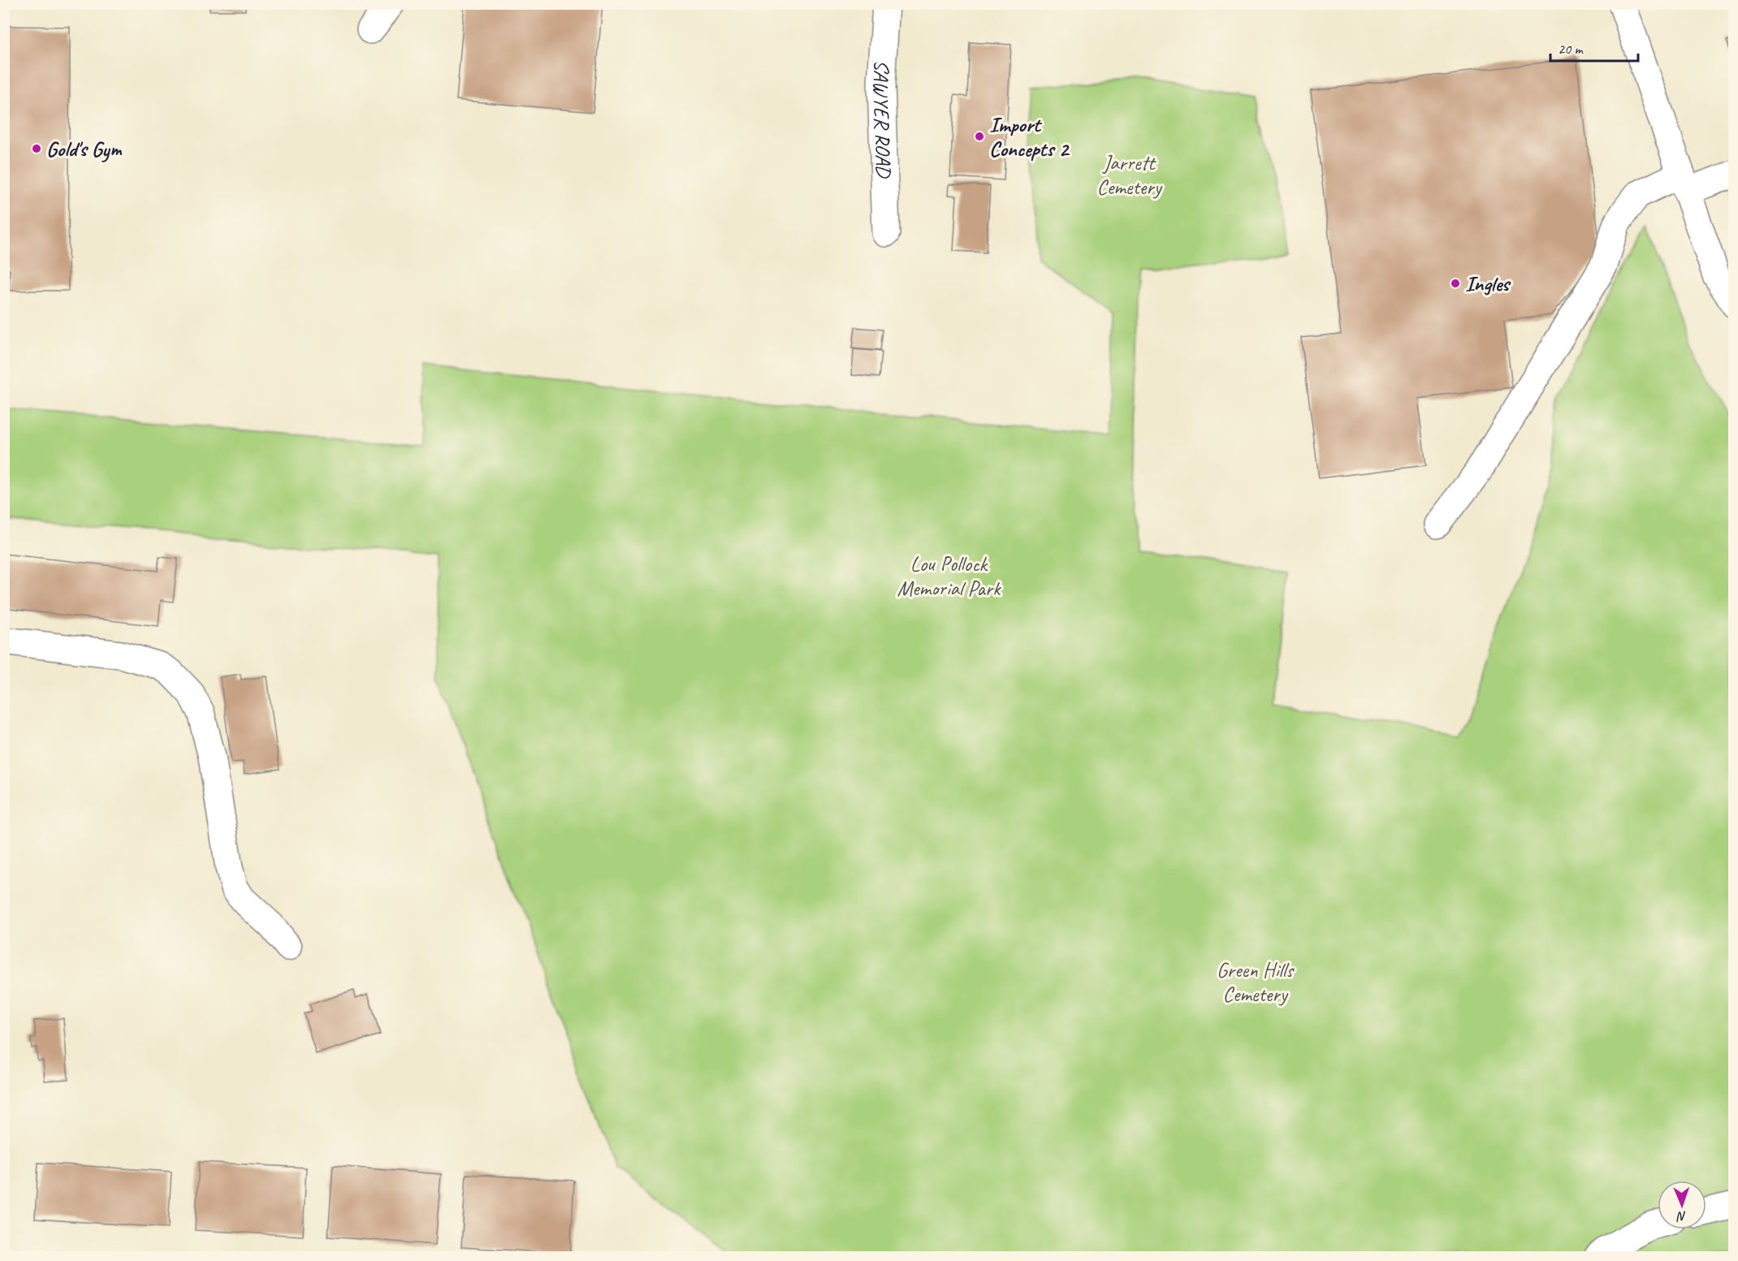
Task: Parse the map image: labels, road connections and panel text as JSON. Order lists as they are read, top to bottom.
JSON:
{
  "streets": {
    "main road": ["SAWYER ROAD"]
  },
  "parks": ["Jarrett Cemetery", "Lou Pollock Memorial Park", "Green Hills Cemetery"],
  "places": ["Import Concepts 2", "Gold's Gym", "Ingles"],
  "scale_bar": "20 m",
  "north": "bottom"
}
